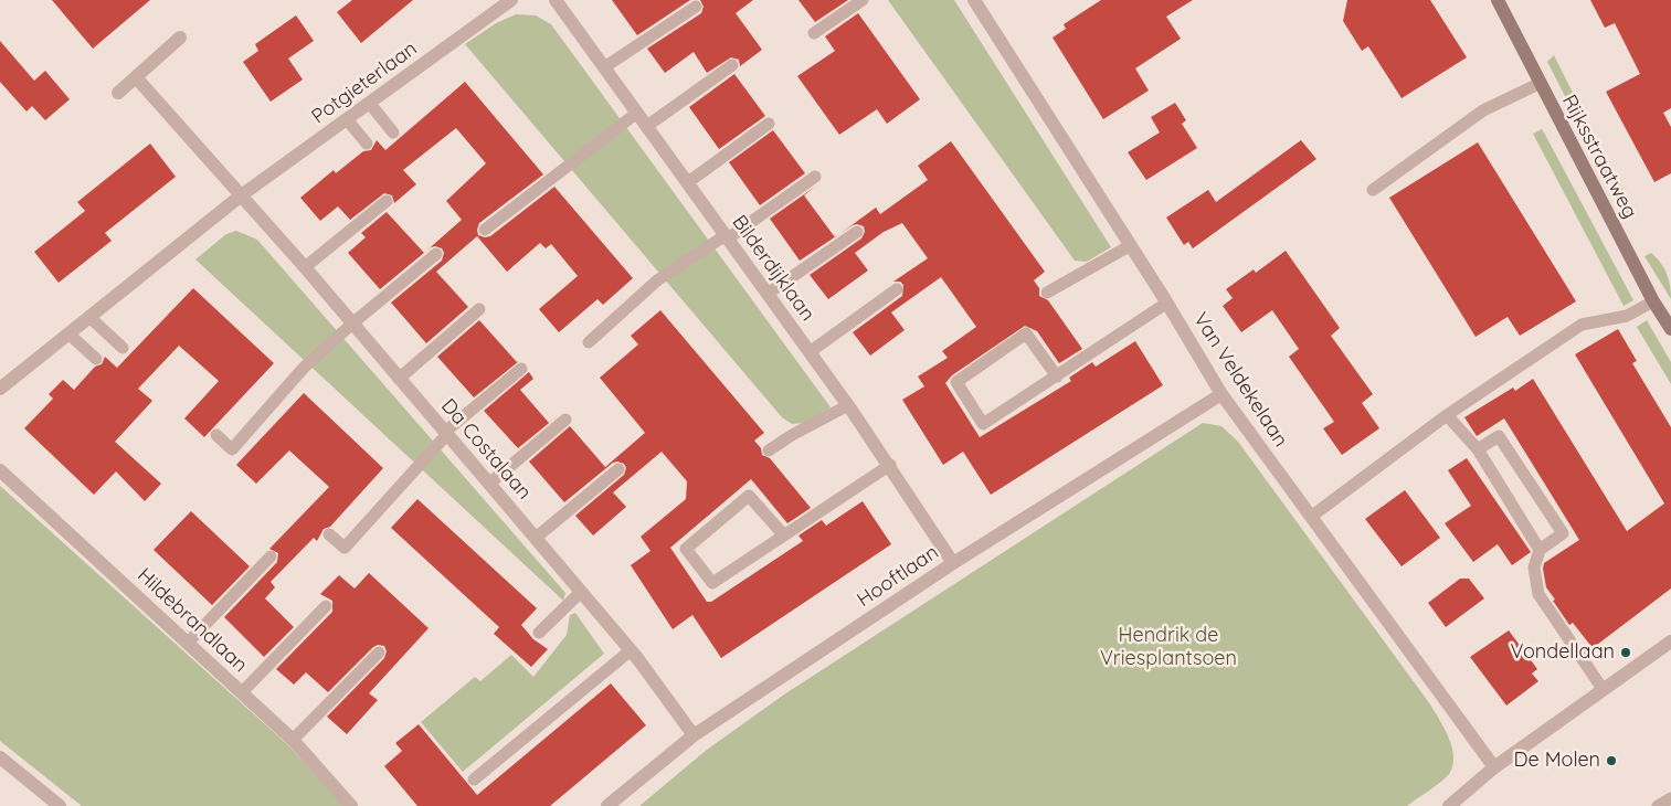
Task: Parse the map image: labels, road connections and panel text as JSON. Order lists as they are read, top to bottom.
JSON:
{
  "streets": {
    "main road": ["Rijksstraatweg"],
    "street": [
      "Potgieterlaan",
      "Bilderdijklaan",
      "Van Veldekelaan",
      "Da Costalaan",
      "Hooftlaan",
      "Hildebrandlaan"
    ]
  },
  "crossings": [
    ["Potgieterlaan", "Da Costalaan"],
    ["Bilderdijklaan", "Hooftlaan"],
    ["Van Veldekelaan", "Hooftlaan"],
    ["Da Costalaan", "Hooftlaan"]
  ],
  "parks": ["Hendrik de Vriesplantsoen"],
  "places": ["Vondellaan", "De Molen"]
}
